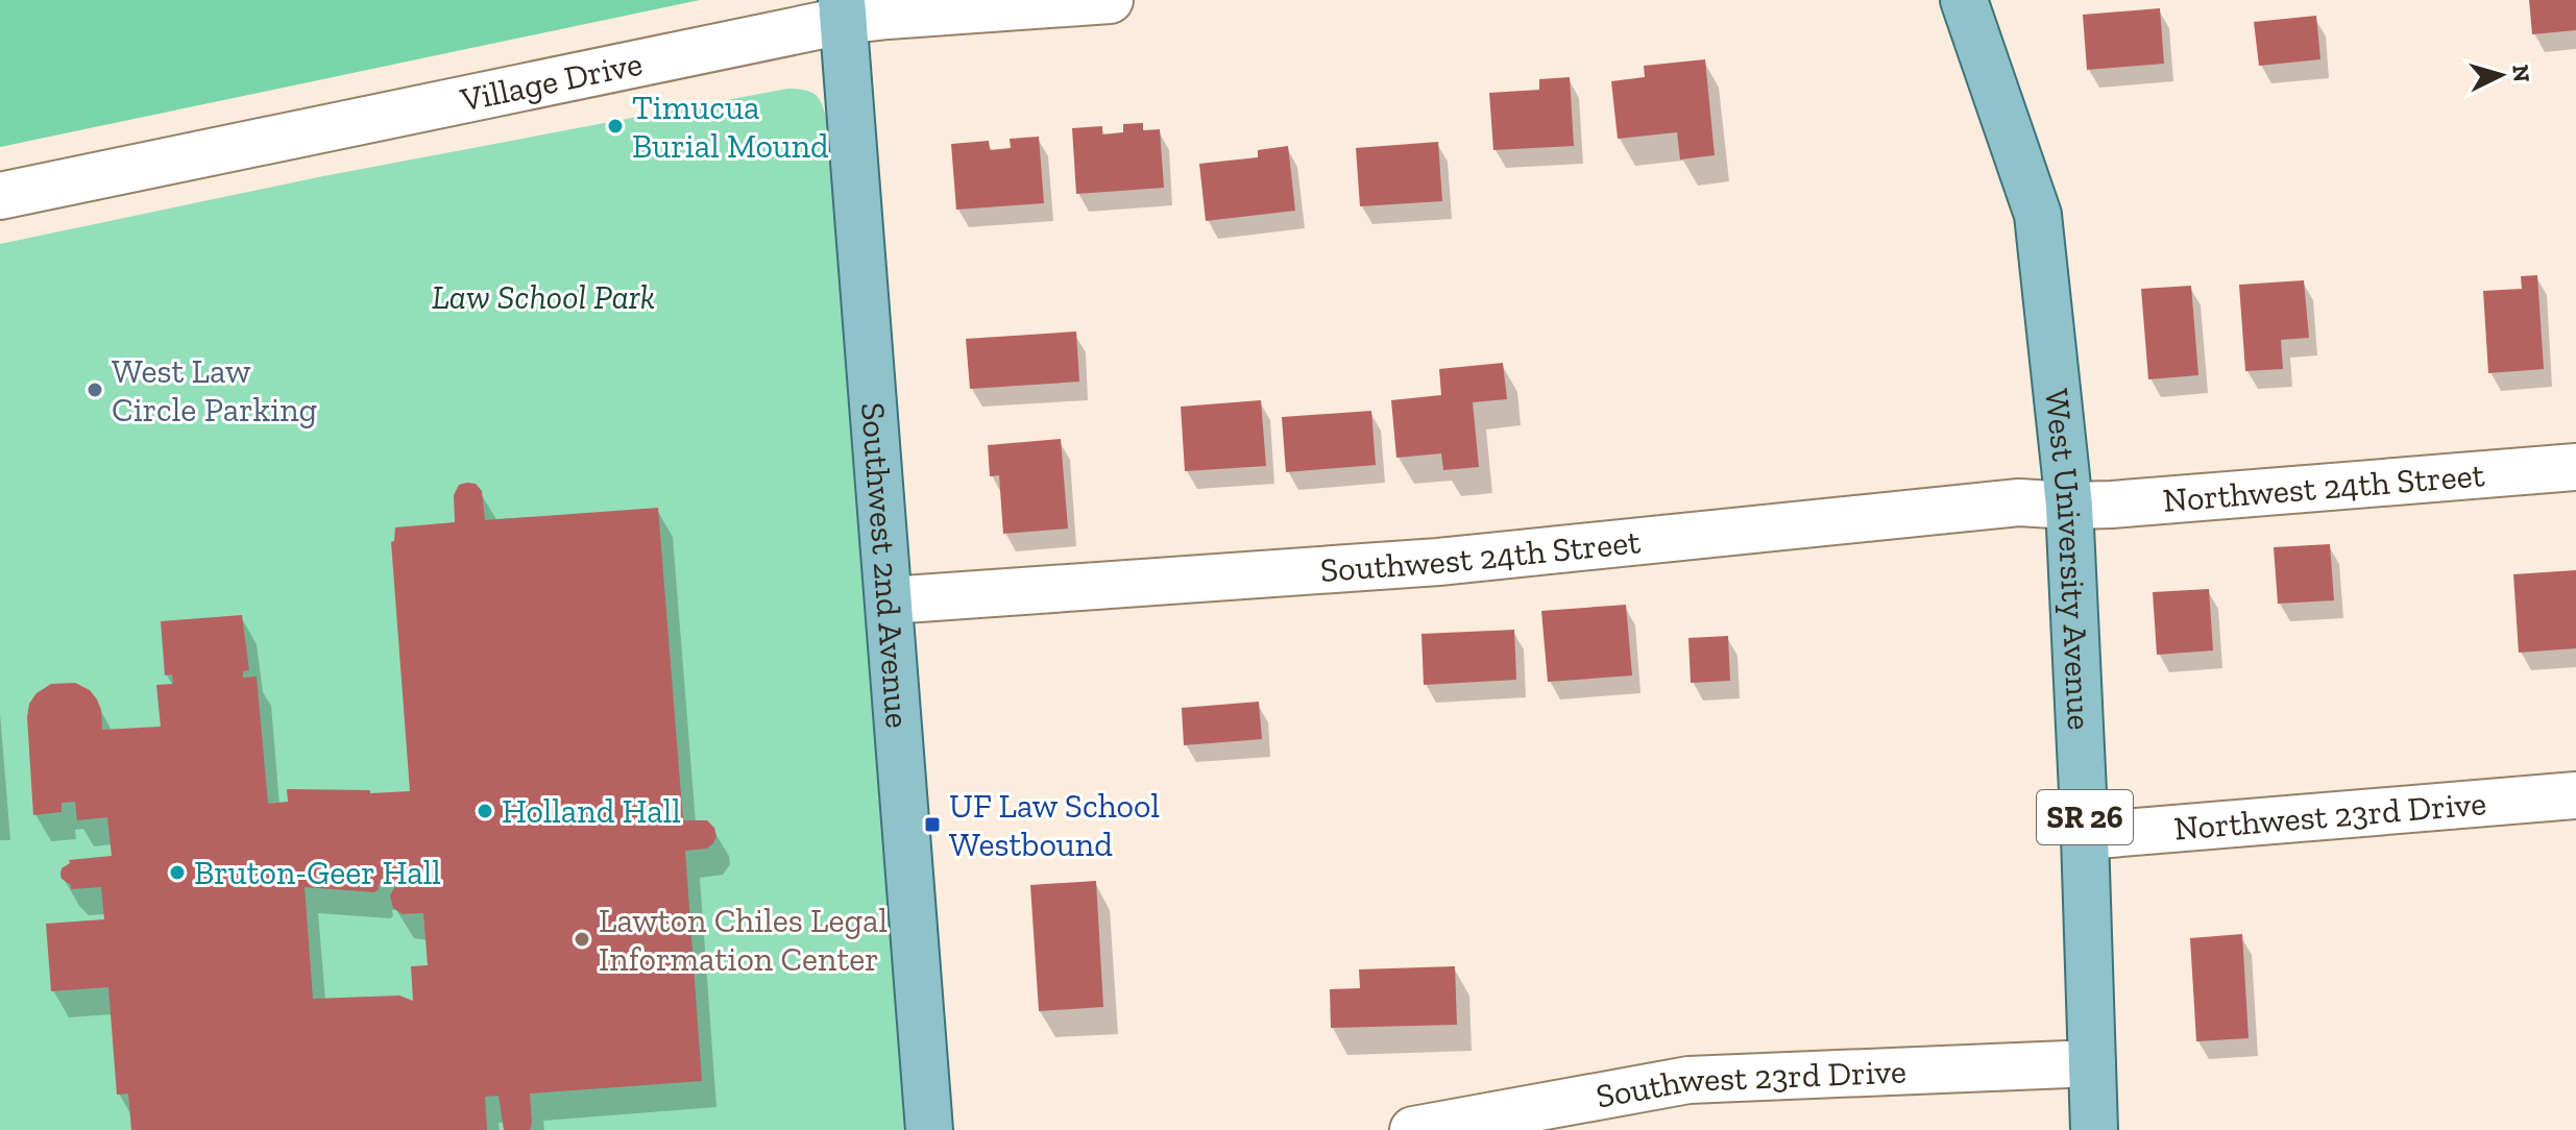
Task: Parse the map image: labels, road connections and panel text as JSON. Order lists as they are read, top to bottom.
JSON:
{
  "streets": {
    "main road": ["West University Avenue", "Southwest 2nd Avenue", "SR 26"],
    "street": [
      "Village Drive",
      "Northwest 24th Street",
      "Southwest 24th Street",
      "Northwest 23rd Drive",
      "Southwest 23rd Drive"
    ]
  },
  "crossings": [
    ["Village Drive", "Southwest 2nd Avenue"],
    ["Northwest 24th Street", "Southwest 24th Street"],
    ["Northwest 24th Street", "West University Avenue"],
    ["Southwest 24th Street", "West University Avenue"],
    ["Southwest 24th Street", "Southwest 2nd Avenue"],
    ["West University Avenue", "Northwest 23rd Drive"],
    ["West University Avenue", "Southwest 23rd Drive"]
  ],
  "parks": ["Law School Park"],
  "places": {
    "other": [
      "Timucua Burial Mound",
      "West Law Circle Parking",
      "Holland Hall",
      "Bruton-Geer Hall",
      "Lawton Chiles Legal Information Center"
    ],
    "transit": ["UF Law School Westbound"]
  },
  "north": "right"
}
